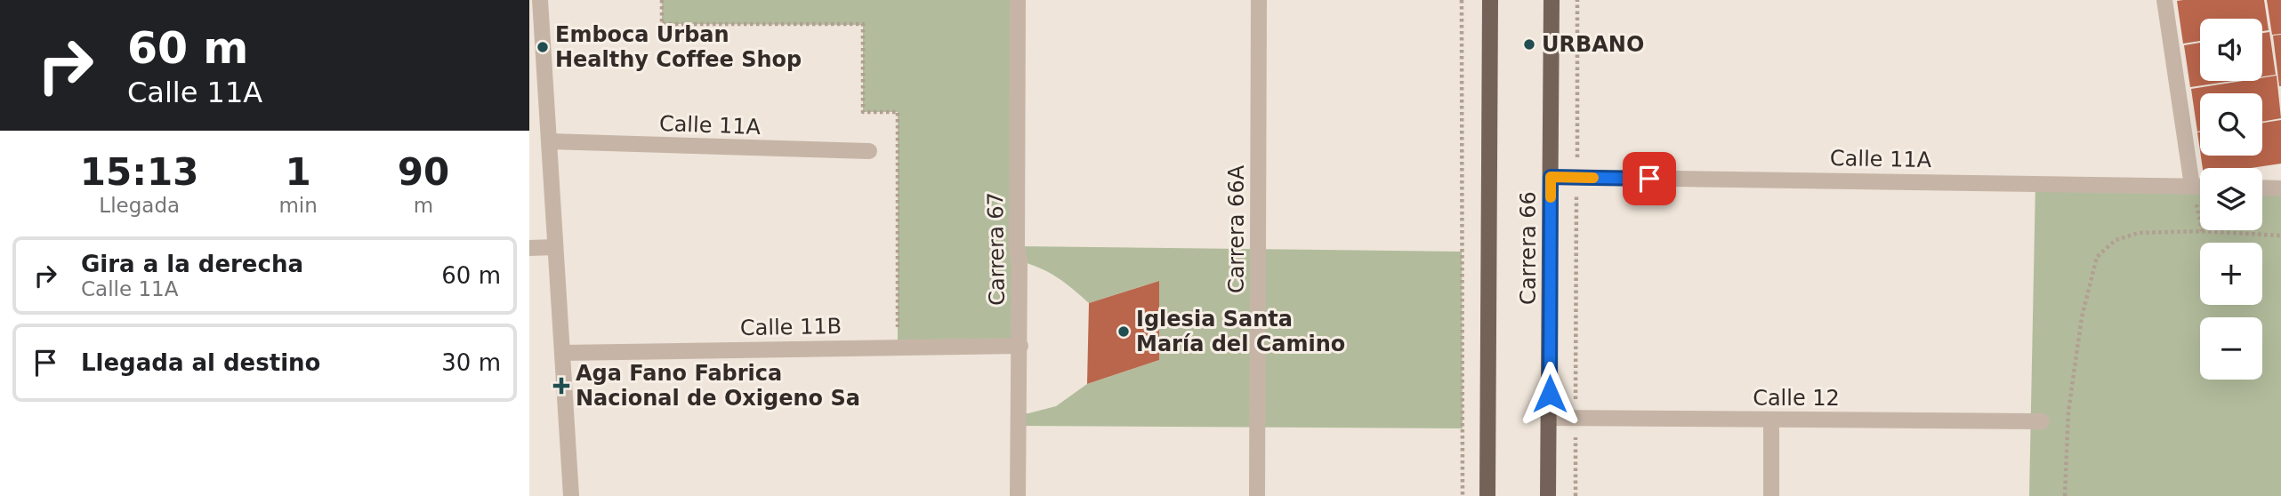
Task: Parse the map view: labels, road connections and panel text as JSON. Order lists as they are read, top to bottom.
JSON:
{
  "streets": {
    "main road": ["Carrera 66"],
    "street": [
      "Calle 11A",
      "Carrera 66A",
      "Carrera 67",
      "Calle 11B",
      "Calle 12"
    ]
  },
  "crossings": [
    ["Calle 11A", "Carrera 66"],
    ["Carrera 66", "Calle 12"],
    ["Carrera 67", "Calle 11B"]
  ],
  "places": {
    "other": ["URBANO", "Emboca Urban Healthy Coffee Shop", "Iglesia Santa María del Camino"],
    "health": ["Aga Fano Fabrica Nacional de Oxigeno Sa"]
  },
  "page": {
    "turn": ["60 m", "Calle 11A"],
    "map_buttons": ["+", "−"],
    "eta": [
      "15:13",
      "Llegada",
      "1",
      "min",
      "90",
      "m"
    ],
    "list": [
      {
        "name": "Gira a la derecha",
        "note": "Calle 11A",
        "value": "60 m"
      },
      {
        "name": "Llegada al destino",
        "value": "30 m"
      }
    ]
  }
}
